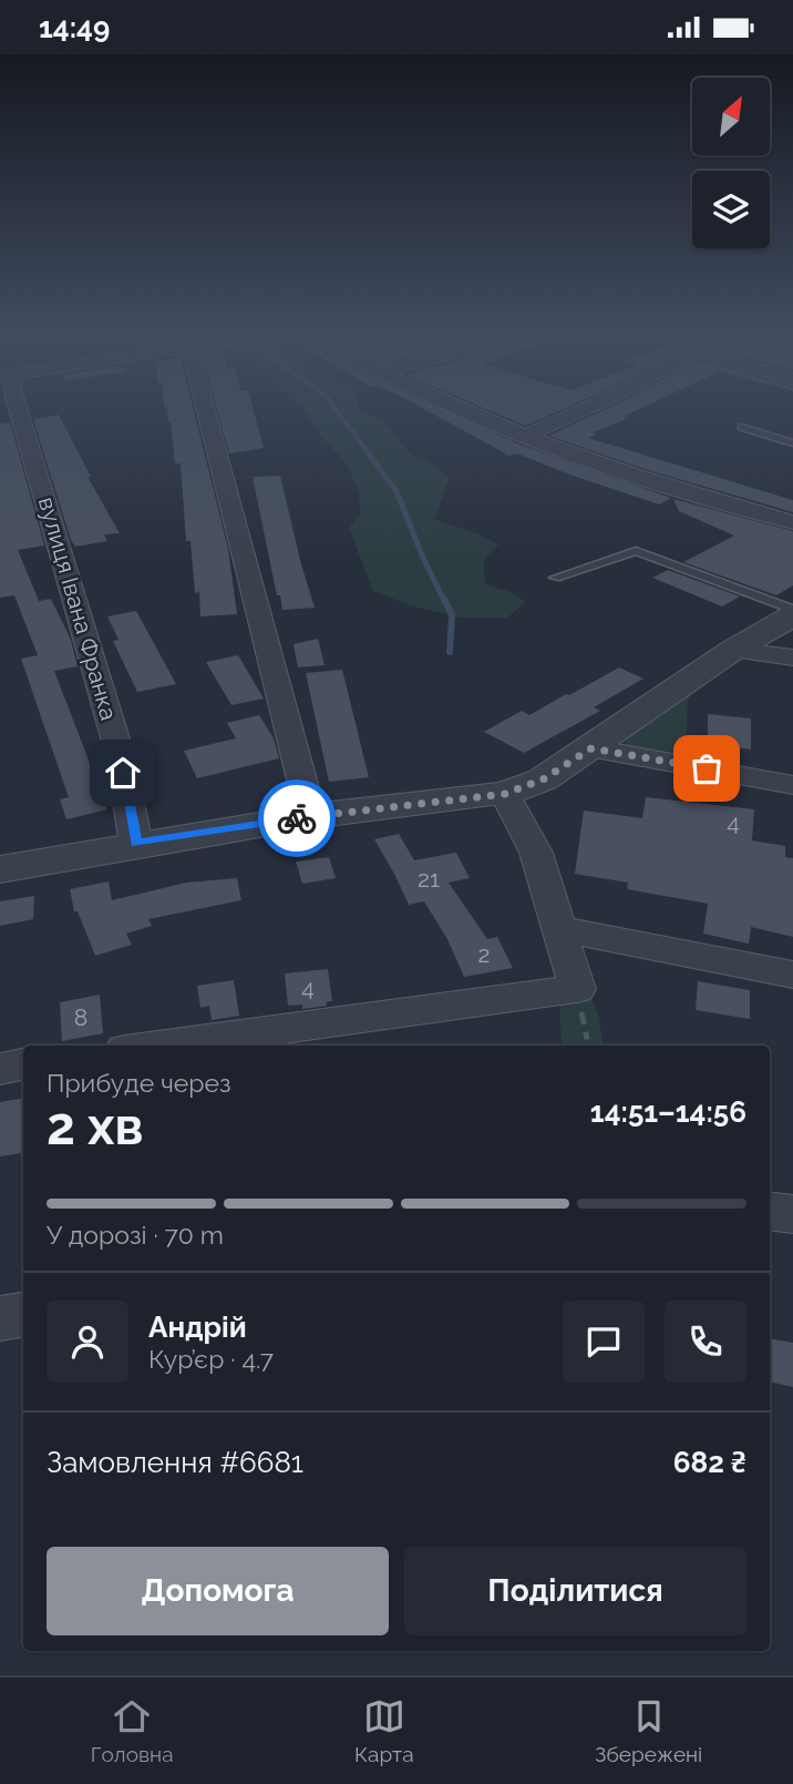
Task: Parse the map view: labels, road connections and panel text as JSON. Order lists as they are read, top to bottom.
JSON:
{
  "streets": {
    "street": ["вулиця Івана Франка"]
  },
  "house_numbers": [
    "4",
    "21",
    "2",
    "4",
    "8"
  ],
  "north": "top right",
  "page": {
    "status": "14:49",
    "heading": ["2 хв", "Прибуде через", "14:51–14:56"],
    "panel": [
      "Андрій",
      "Кур’єр · 4.7",
      "Замовлення #6681",
      "682 ₴"
    ],
    "bar": "У дорозі · 70 m",
    "buttons": ["Допомога", "Поділитися"],
    "tabs": ["Головна", "Карта", "Збережені"]
  }
}
